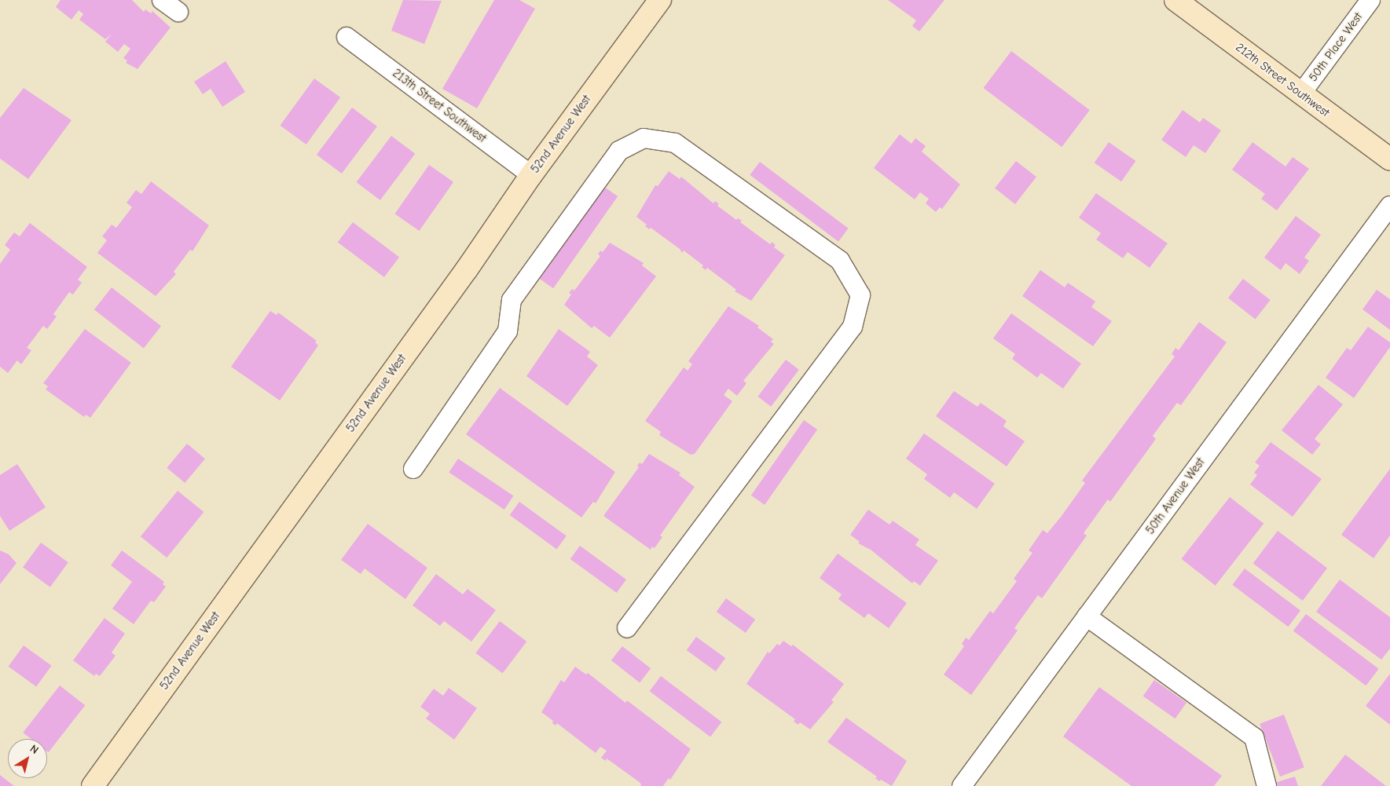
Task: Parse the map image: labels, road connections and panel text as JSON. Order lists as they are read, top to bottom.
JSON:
{
  "streets": {
    "street": [
      "50th Place West",
      "212th Street Southwest",
      "213th Street Southwest",
      "52nd Avenue West",
      "50th Avenue West"
    ]
  },
  "crossings": [
    ["50th Place West", "212th Street Southwest"],
    ["213th Street Southwest", "52nd Avenue West"]
  ],
  "north": "top right"
}
